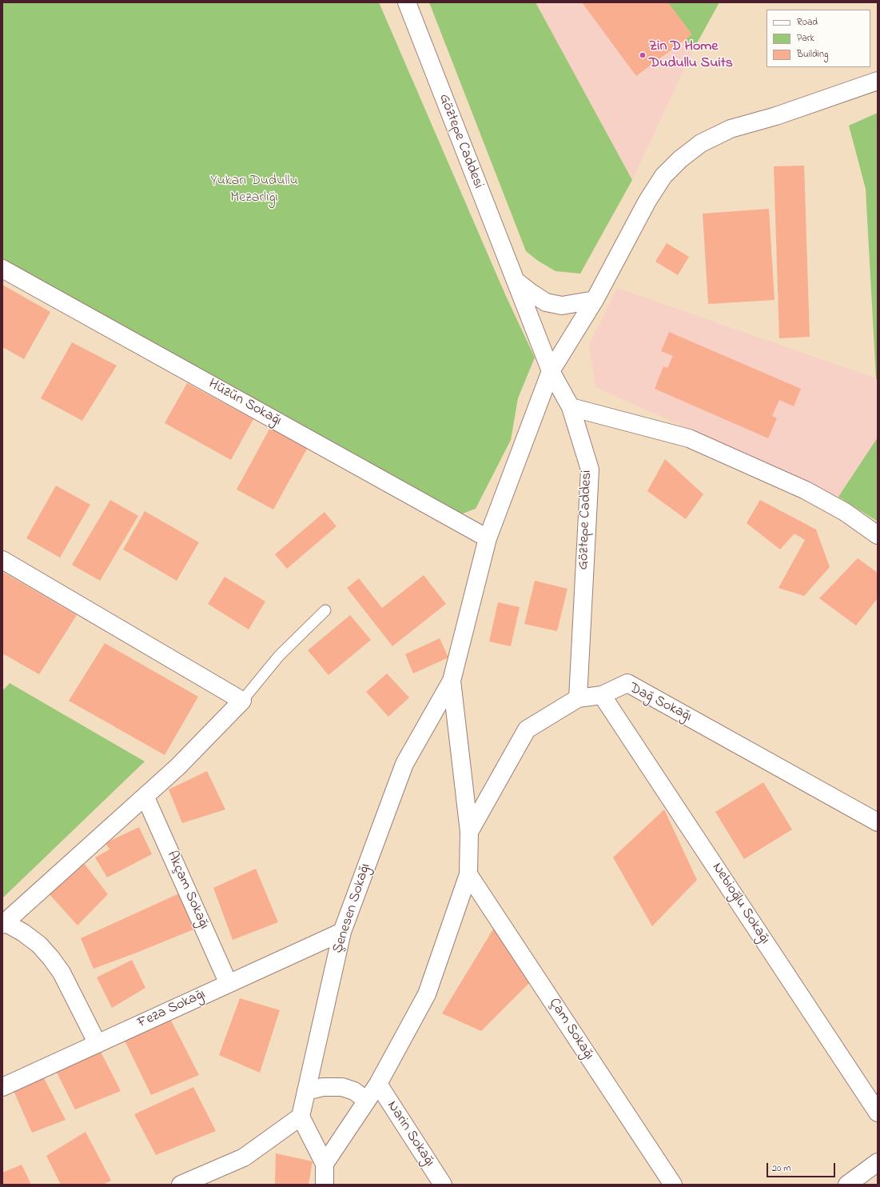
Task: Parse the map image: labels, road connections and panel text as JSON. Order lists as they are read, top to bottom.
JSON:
{
  "streets": {
    "street": [
      "Göztepe Caddesi",
      "Hüzün Sokağı",
      "Dağ Sokağı",
      "Akçam Sokağı",
      "Nebioğlu Sokağı",
      "Şenesen Sokağı",
      "Feza Sokağı",
      "Çam Sokağı",
      "Narin Sokağı"
    ]
  },
  "crossings": [
    ["Göztepe Caddesi", "Dağ Sokağı"],
    ["Dağ Sokağı", "Nebioğlu Sokağı"],
    ["Akçam Sokağı", "Feza Sokağı"],
    ["Şenesen Sokağı", "Feza Sokağı"]
  ],
  "parks": ["Yukarı Dudullu Mezarlığı"],
  "places": ["Zin D Home Dudullu Suits"],
  "legend": ["Road", "Park", "Building"],
  "scale_bar": "20 m"
}
